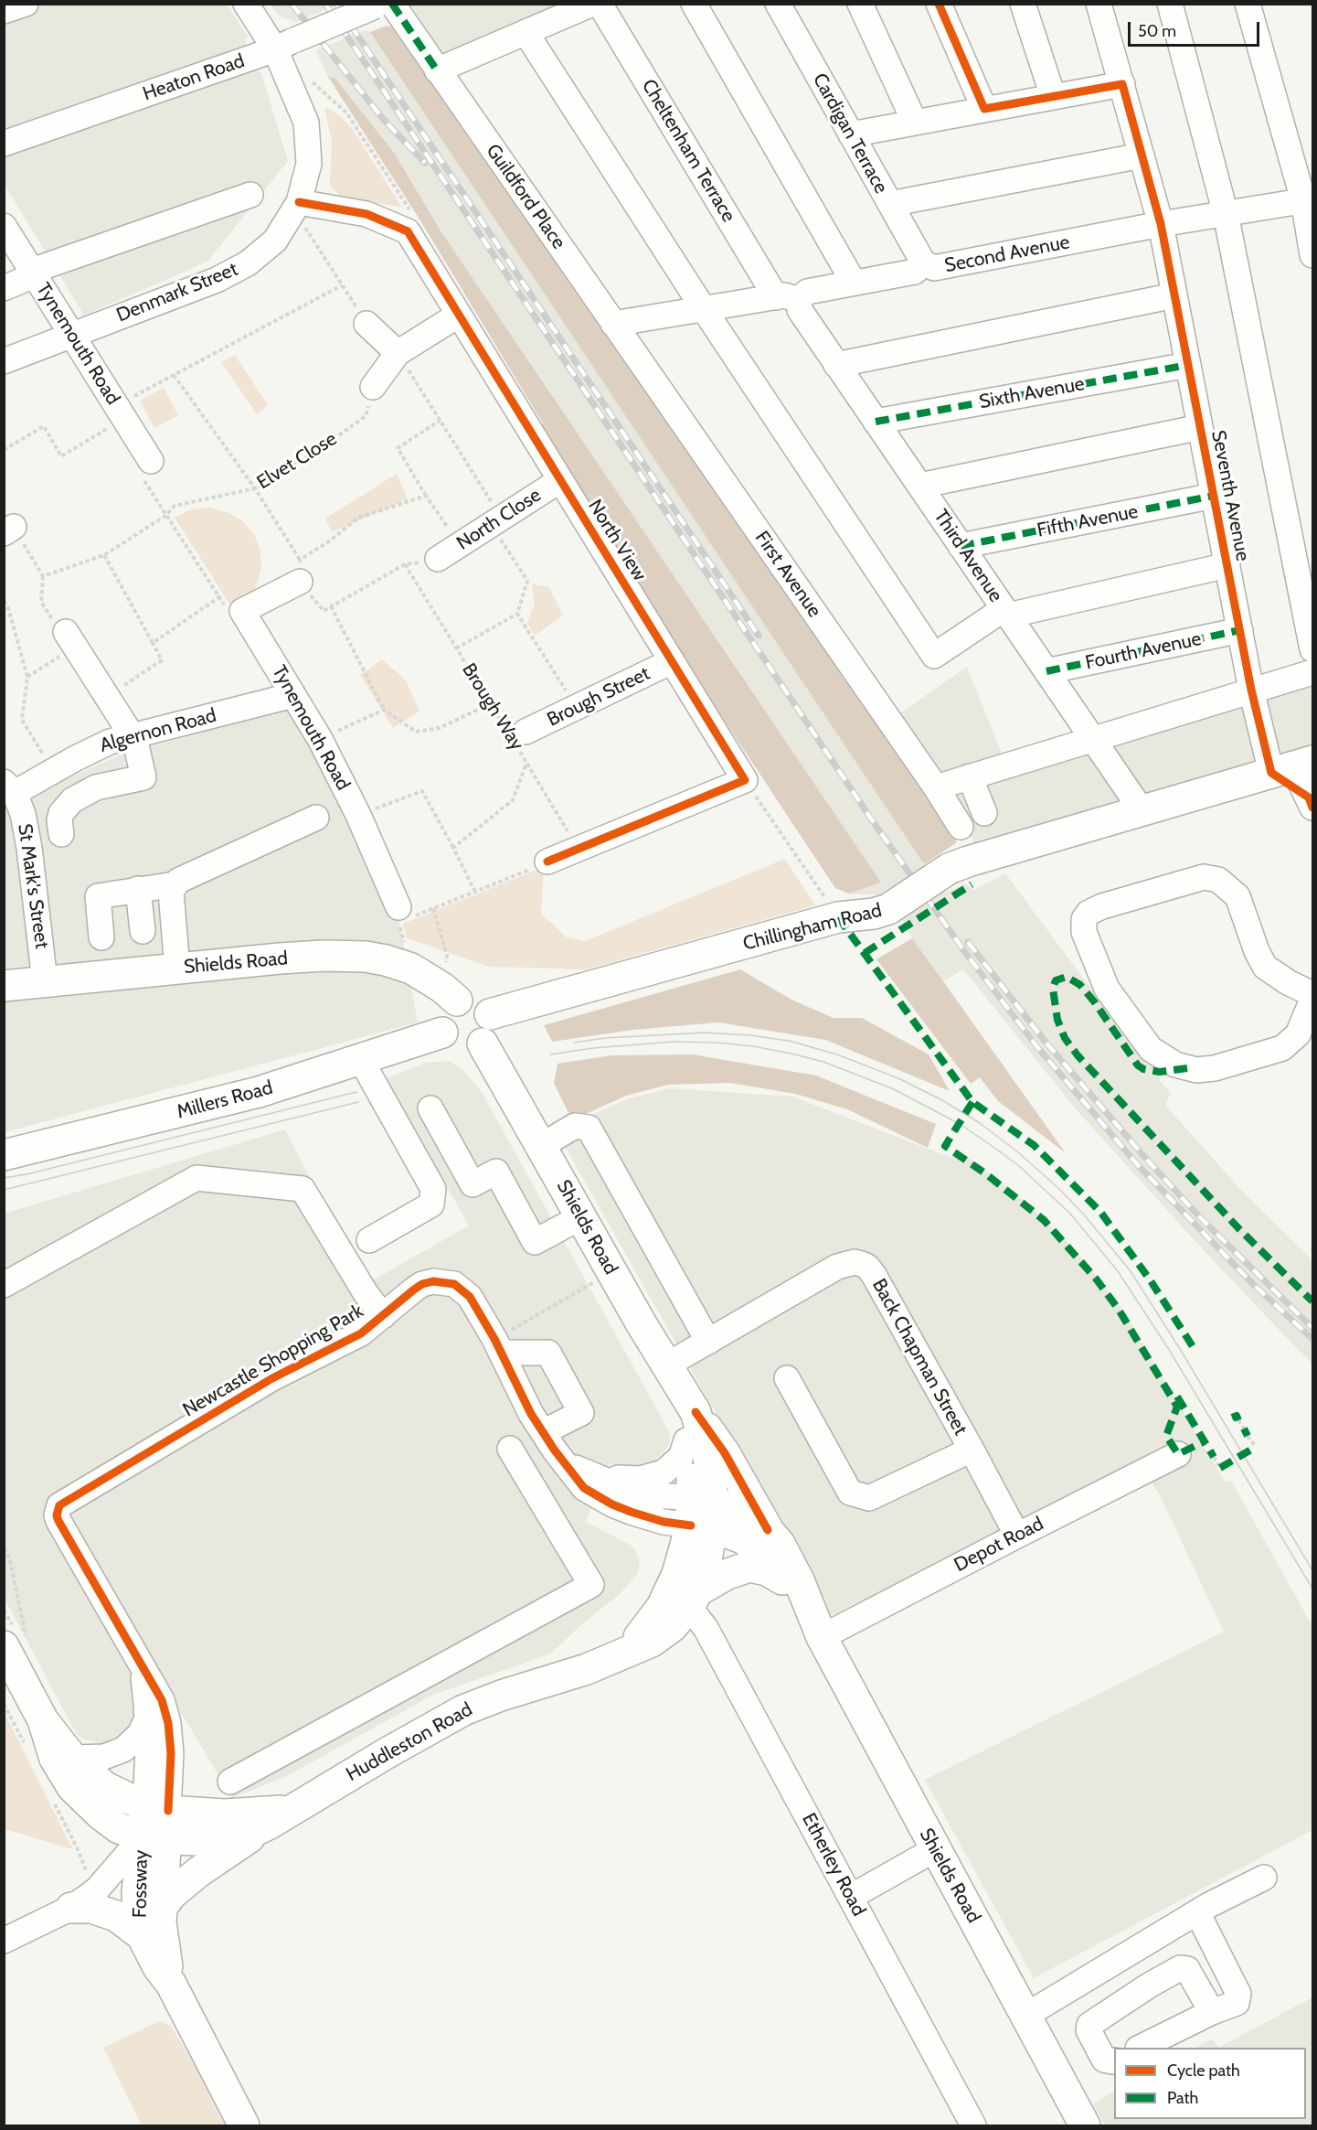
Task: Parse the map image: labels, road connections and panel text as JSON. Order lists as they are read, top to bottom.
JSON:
{
  "streets": {
    "main road": [
      "Chillingham Road",
      "Shields Road",
      "Millers Road",
      "Huddleston Road",
      "Fossway"
    ],
    "street": [
      "Heaton Road",
      "Cardigan Terrace",
      "Cheltenham Terrace",
      "Guildford Place",
      "Second Avenue",
      "Denmark Street",
      "Tynemouth Road",
      "Sixth Avenue",
      "Seventh Avenue",
      "North Close",
      "Fifth Avenue",
      "North View",
      "Third Avenue",
      "First Avenue",
      "Fourth Avenue",
      "Brough Street",
      "Algernon Road",
      "St Mark's Street",
      "Back Chapman Street",
      "Newcastle Shopping Park",
      "Depot Road",
      "Etherley Road"
    ],
    "path": ["Elvet Close", "Brough Way"]
  },
  "crossings": [
    ["Heaton Road", "Guildford Place"],
    ["Heaton Road", "Denmark Street"],
    ["Cardigan Terrace", "Second Avenue"],
    ["Cheltenham Terrace", "Second Avenue"],
    ["Cheltenham Terrace", "Third Avenue"],
    ["Guildford Place", "Second Avenue"],
    ["Guildford Place", "First Avenue"],
    ["Second Avenue", "Seventh Avenue"],
    ["Second Avenue", "Third Avenue"],
    ["Second Avenue", "First Avenue"],
    ["Denmark Street", "Tynemouth Road"],
    ["Tynemouth Road", "Algernon Road"],
    ["Sixth Avenue", "Seventh Avenue"],
    ["Sixth Avenue", "Third Avenue"],
    ["Seventh Avenue", "Fifth Avenue"],
    ["Seventh Avenue", "Fourth Avenue"],
    ["Seventh Avenue", "Chillingham Road"],
    ["North Close", "North View"],
    ["Fifth Avenue", "Third Avenue"],
    ["North View", "Brough Street"],
    ["Third Avenue", "Fourth Avenue"],
    ["Third Avenue", "Chillingham Road"],
    ["Brough Street", "Brough Way"],
    ["Algernon Road", "St Mark's Street"],
    ["St Mark's Street", "Shields Road"],
    ["Chillingham Road", "Shields Road"],
    ["Chillingham Road", "Millers Road"],
    ["Shields Road", "Millers Road"],
    ["Shields Road", "Back Chapman Street"],
    ["Shields Road", "Newcastle Shopping Park"],
    ["Shields Road", "Depot Road"],
    ["Shields Road", "Huddleston Road"],
    ["Back Chapman Street", "Depot Road"],
    ["Newcastle Shopping Park", "Huddleston Road"],
    ["Newcastle Shopping Park", "Fossway"],
    ["Huddleston Road", "Etherley Road"],
    ["Huddleston Road", "Fossway"]
  ],
  "legend": ["Cycle path", "Path"],
  "scale_bar": "50 m"
}
